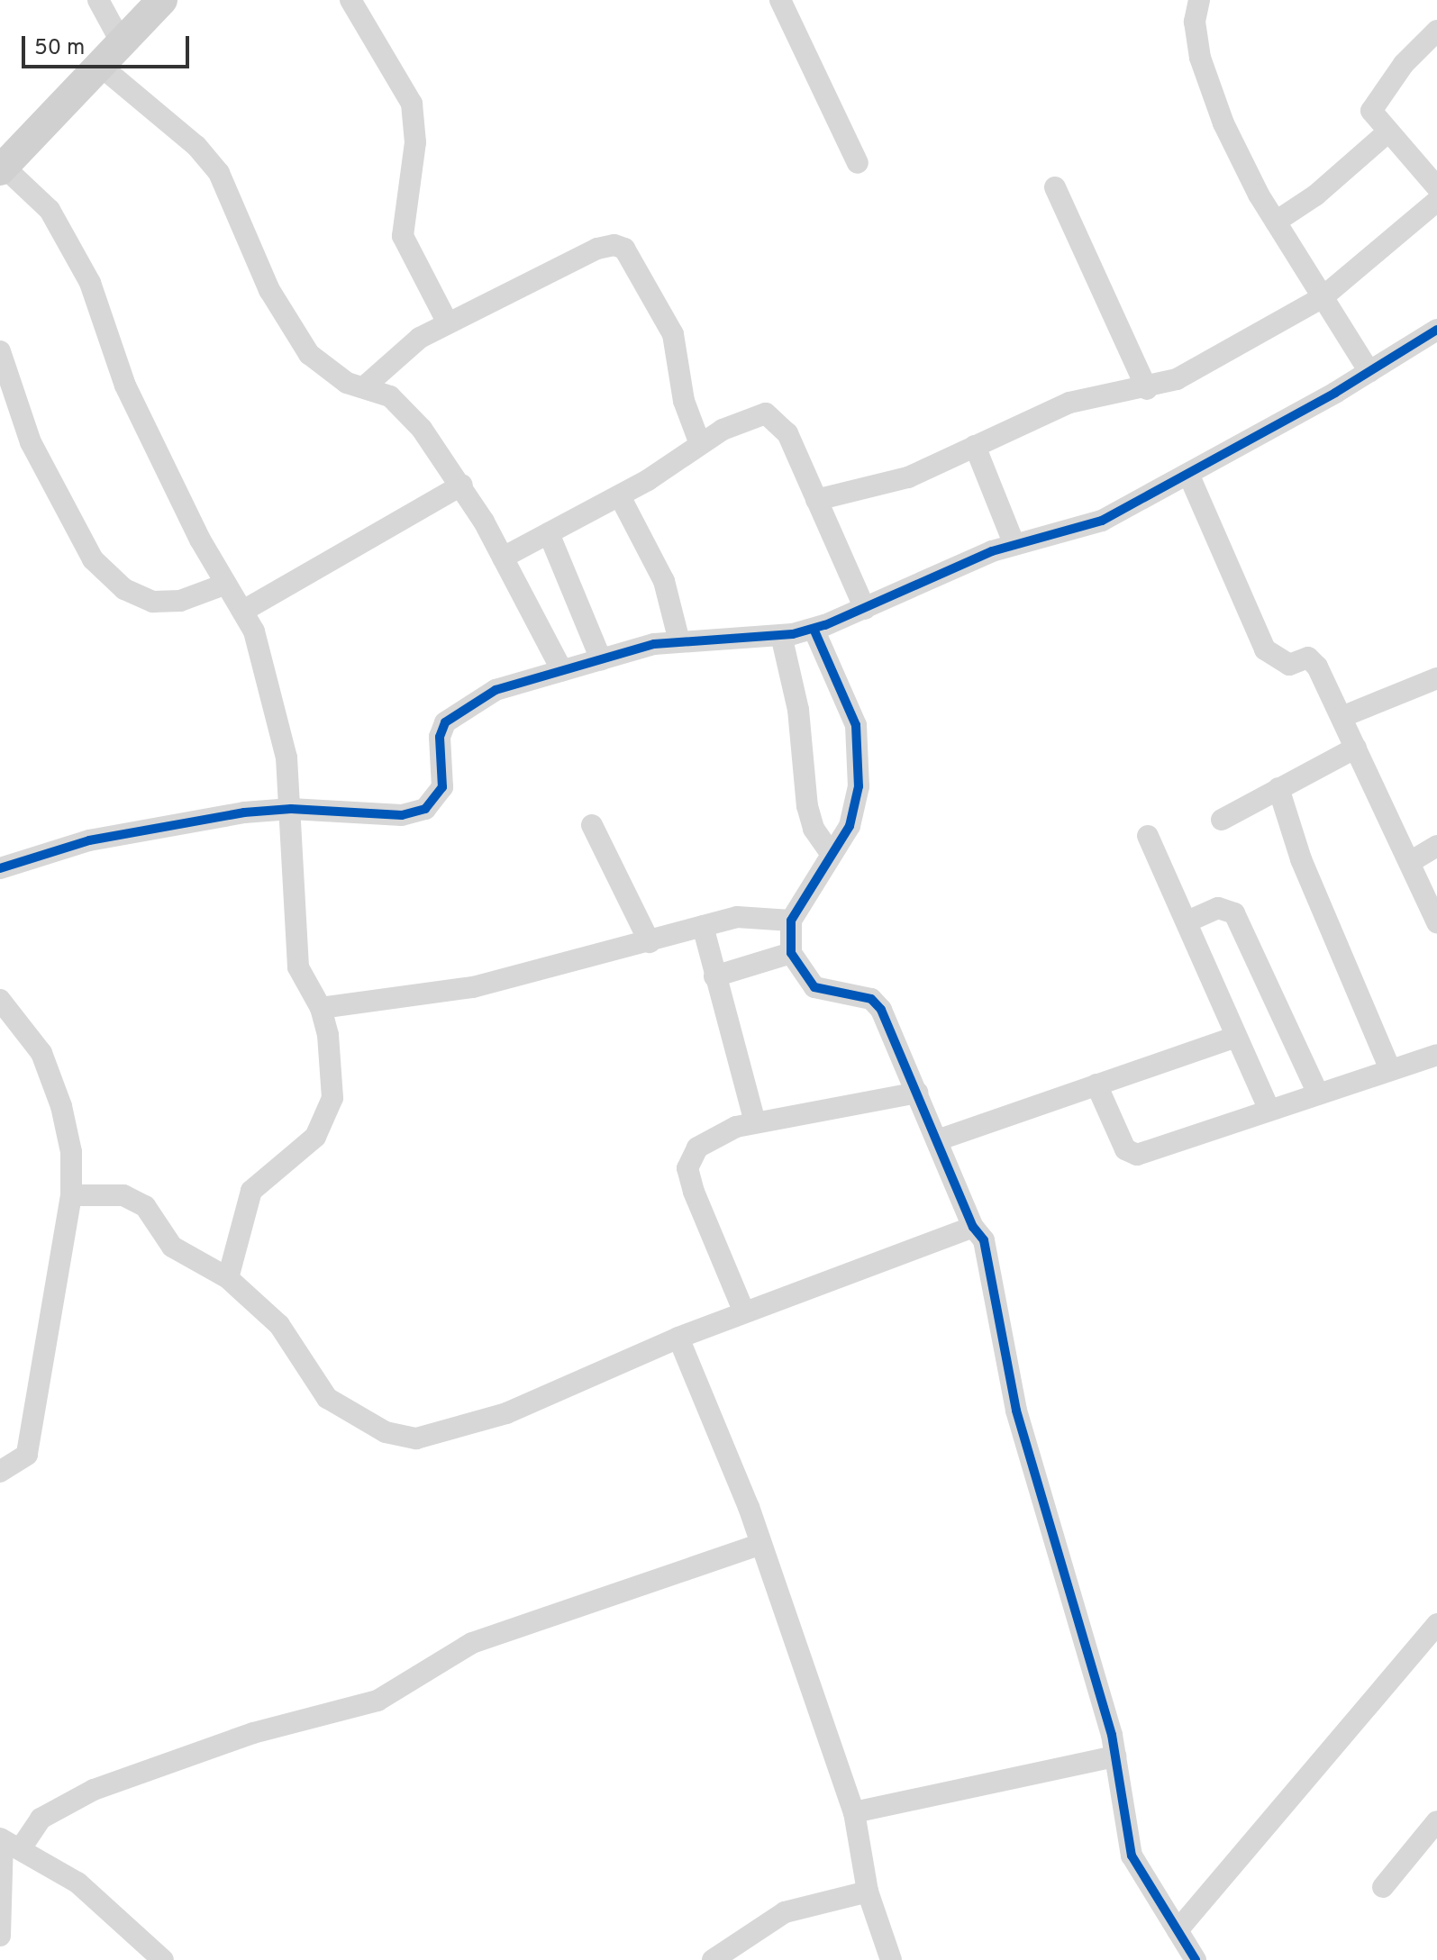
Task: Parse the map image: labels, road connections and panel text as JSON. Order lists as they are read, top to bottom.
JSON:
{
  "scale_bar": "50 m"
}
